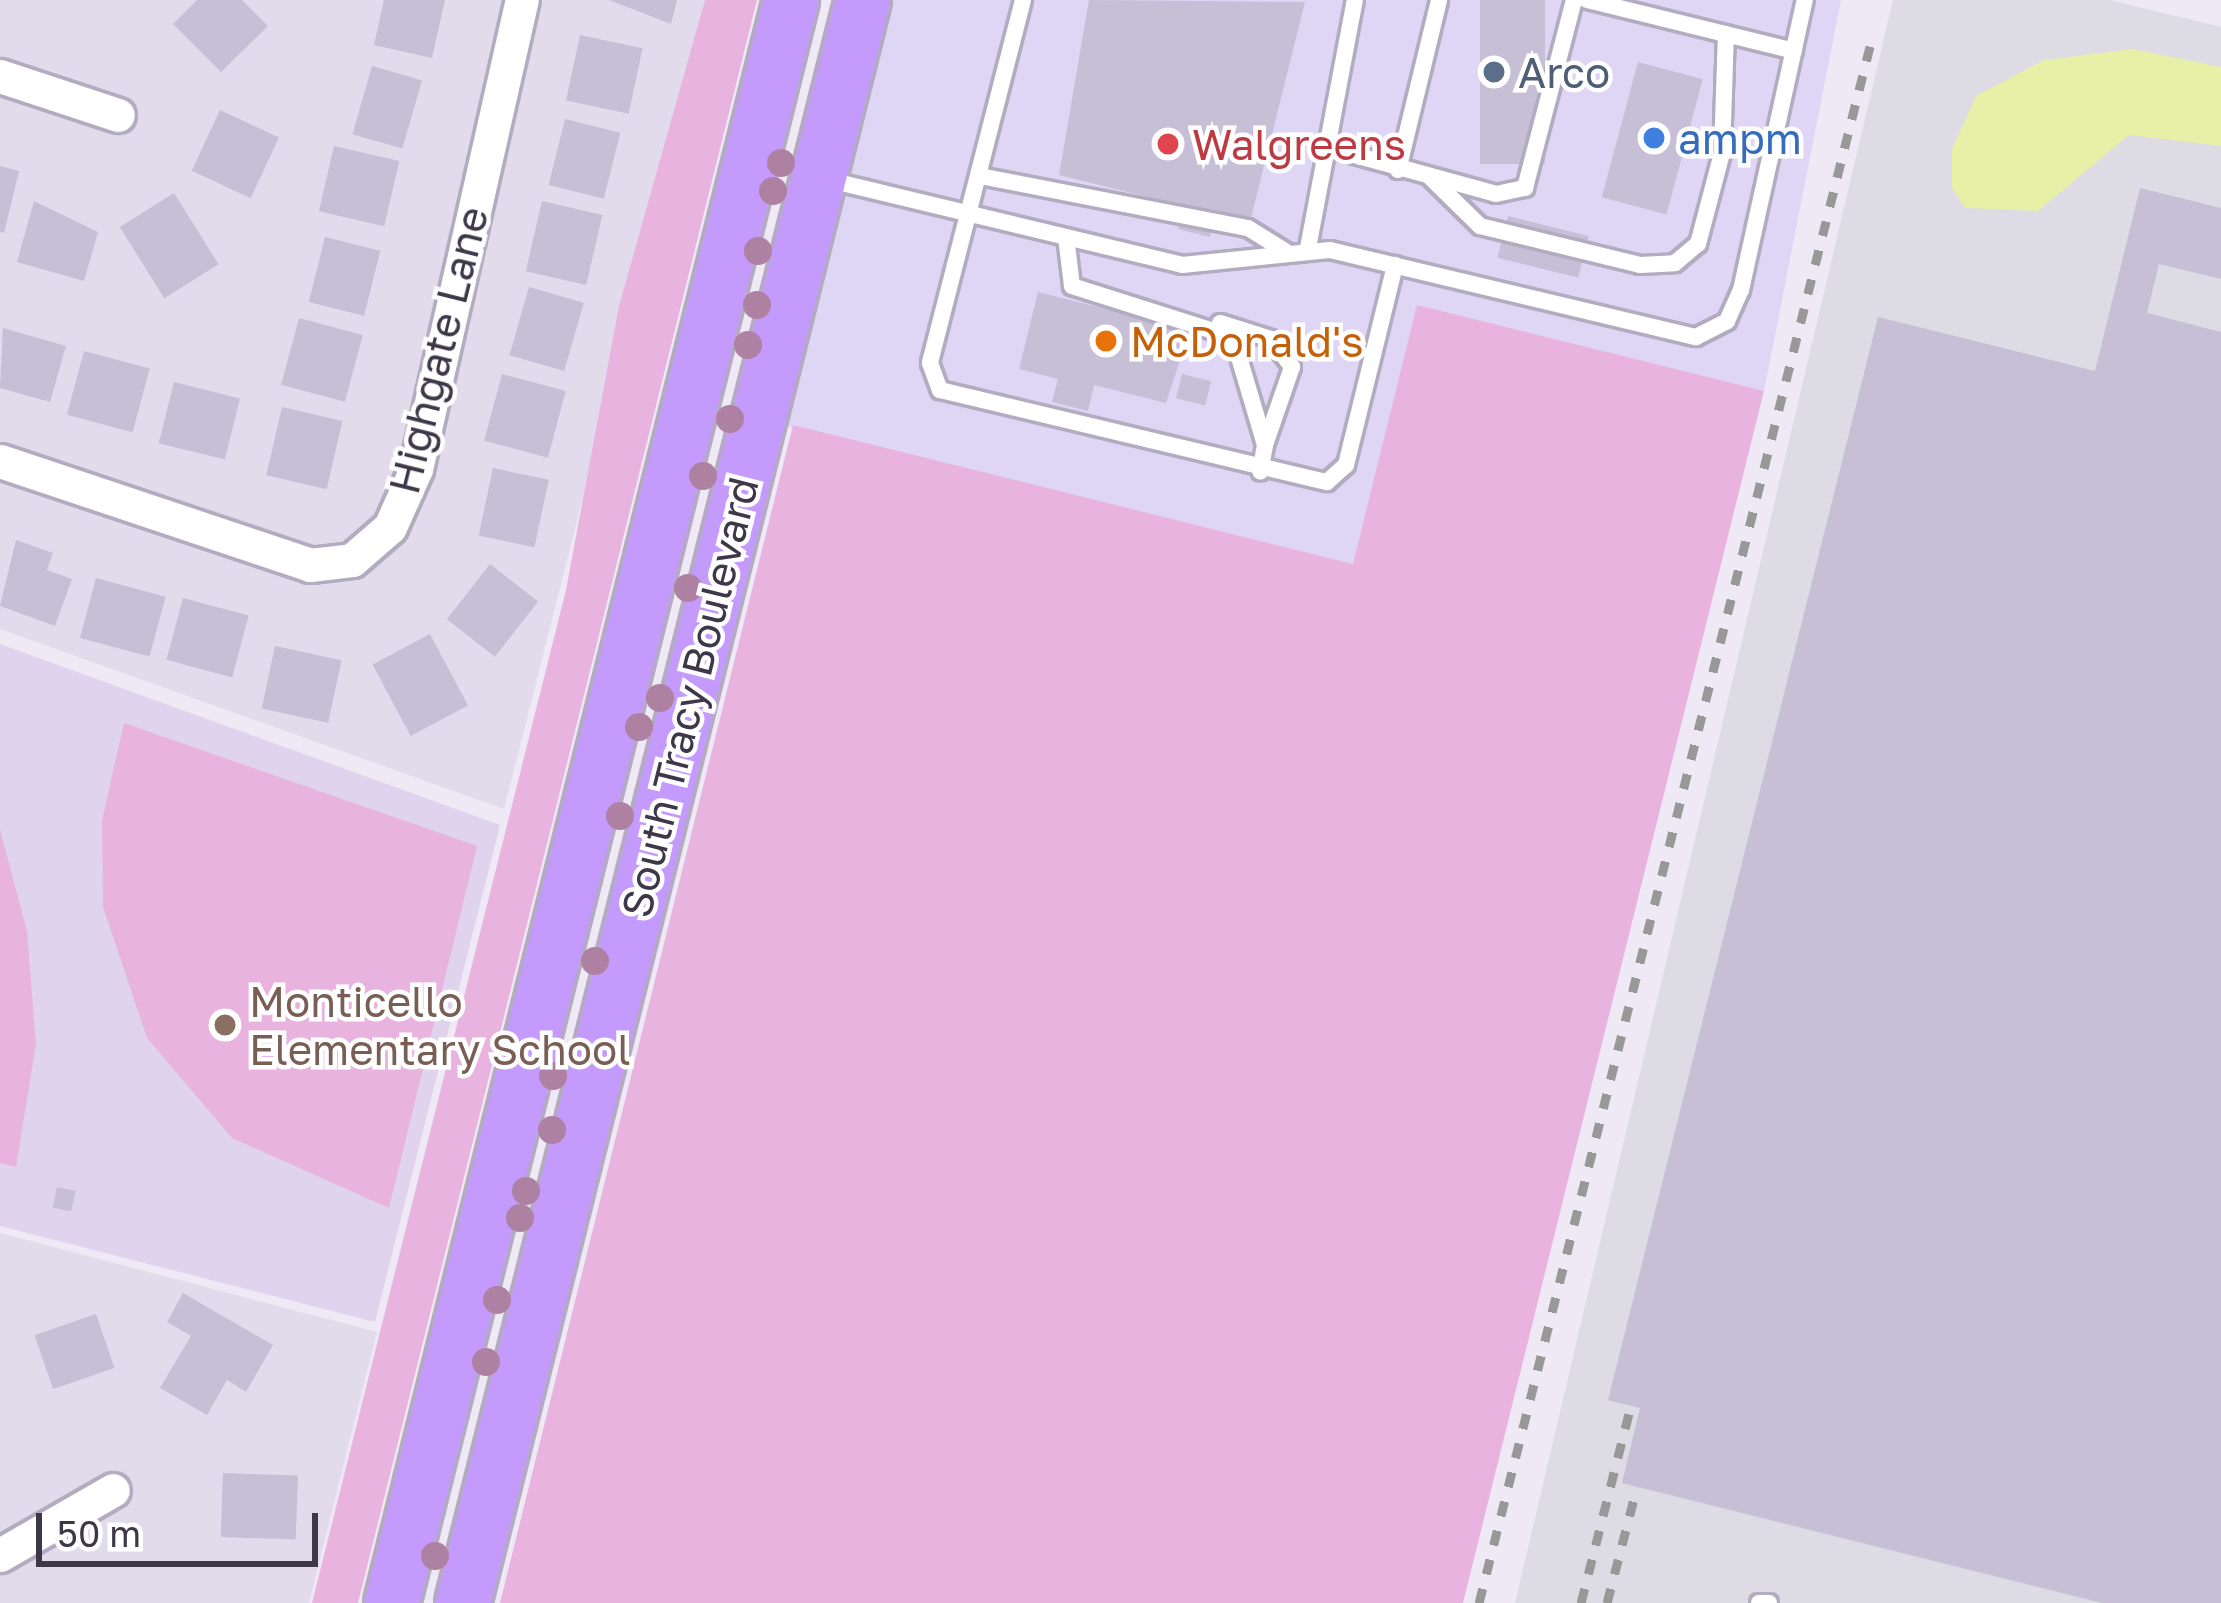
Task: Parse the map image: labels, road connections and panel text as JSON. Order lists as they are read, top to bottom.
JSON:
{
  "streets": {
    "main road": ["South Tracy Boulevard"],
    "street": ["Highgate Lane"]
  },
  "places": [
    "Arco",
    "ampm",
    "Walgreens",
    "McDonald's",
    "Monticello Elementary School"
  ],
  "scale_bar": "50 m"
}
